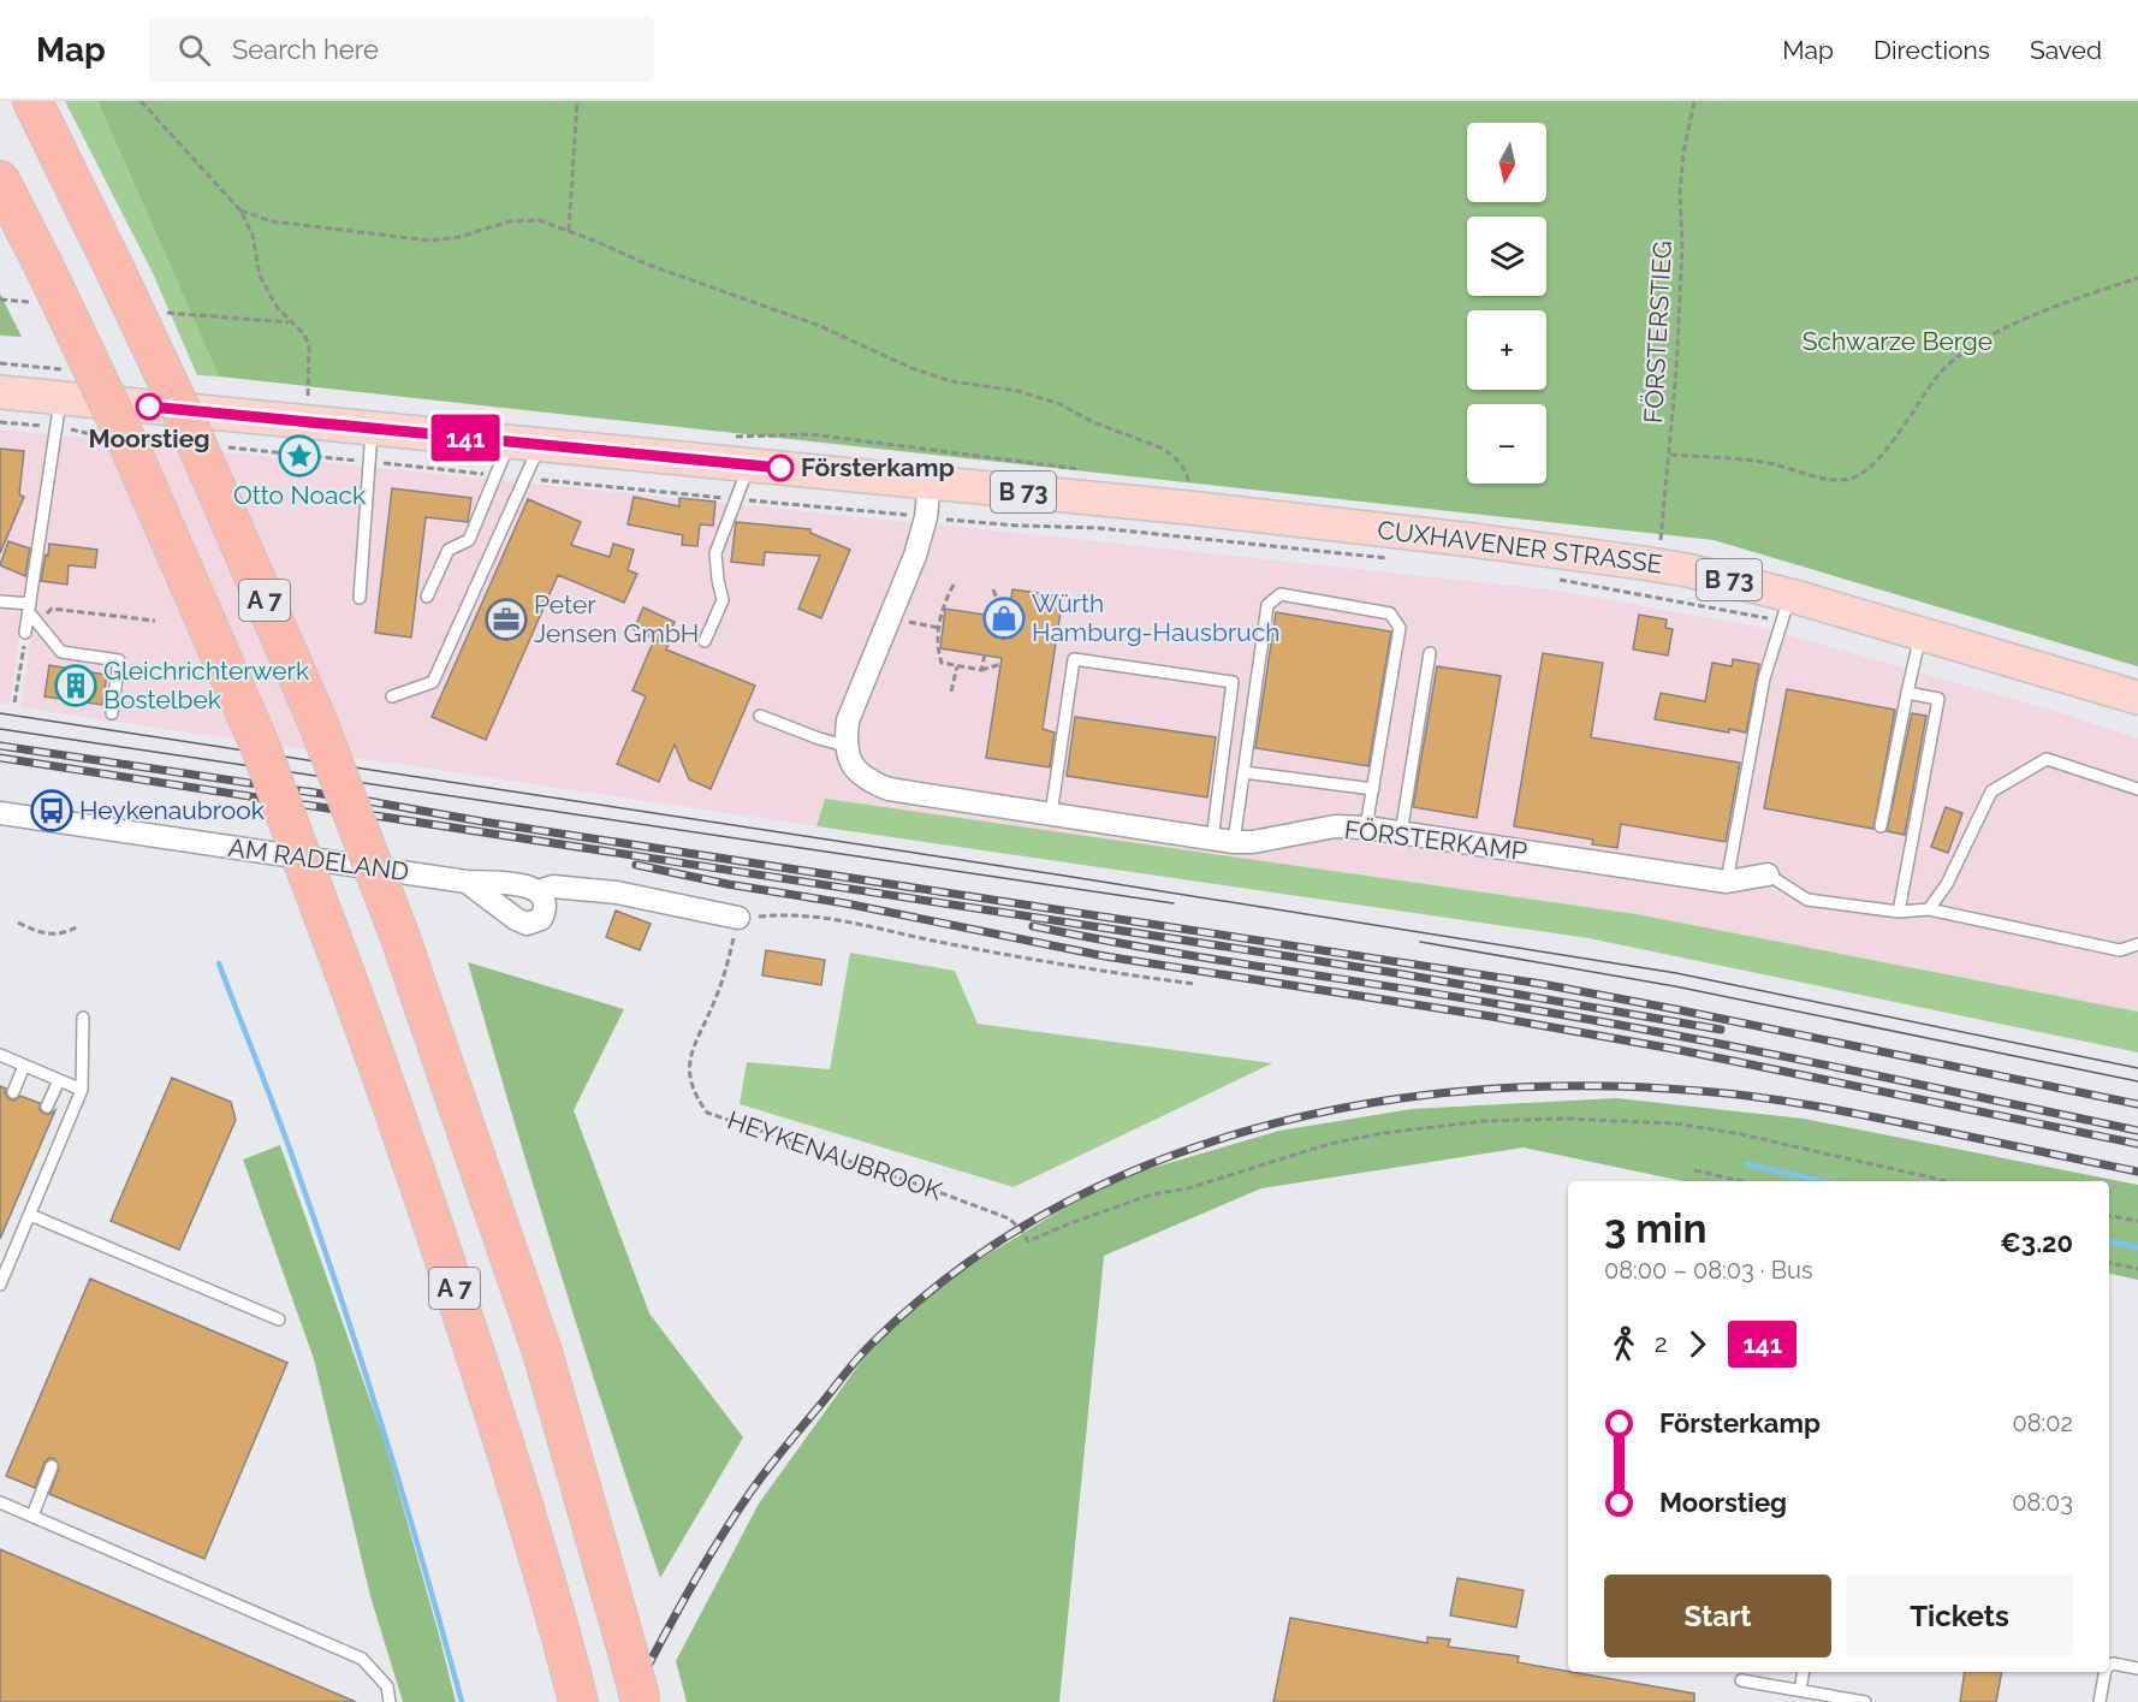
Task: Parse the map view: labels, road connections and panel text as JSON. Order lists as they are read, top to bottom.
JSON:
{
  "streets": {
    "highway": ["A 7"],
    "main road": ["B 73", "CUXHAVENER STRASSE"],
    "street": ["FÖRSTERKAMP", "AM RADELAND"],
    "path": ["FÖRSTERSTIEG", "HEYKENAUBROOK"]
  },
  "crossings": [
    ["FÖRSTERSTIEG", "CUXHAVENER STRASSE"],
    ["B 73", "CUXHAVENER STRASSE"]
  ],
  "parks": ["Schwarze Berge"],
  "places": {
    "other": ["Moorstieg", "Försterkamp"],
    "place": ["Otto Noack"],
    "shop": ["Würth Hamburg-Hausbruch"],
    "office": ["Peter Jensen GmbH"],
    "building": ["Gleichrichterwerk Bostelbek"],
    "bus stop": ["Heykenaubrook"]
  },
  "lines": ["bus line 141"],
  "north": "bottom",
  "page": {
    "header": "Map",
    "search": "Search here",
    "nav": ["Map", "Directions", "Saved"],
    "on_map": "141",
    "map_buttons": ["+", "−"],
    "heading": ["3 min", "08:00 – 08:03 · Bus", "€3.20"],
    "legs": ["2", "141"],
    "list": [
      {
        "name": "Försterkamp",
        "value": "08:02"
      },
      {
        "name": "Moorstieg",
        "value": "08:03"
      }
    ],
    "buttons": ["Start", "Tickets"]
  }
}
